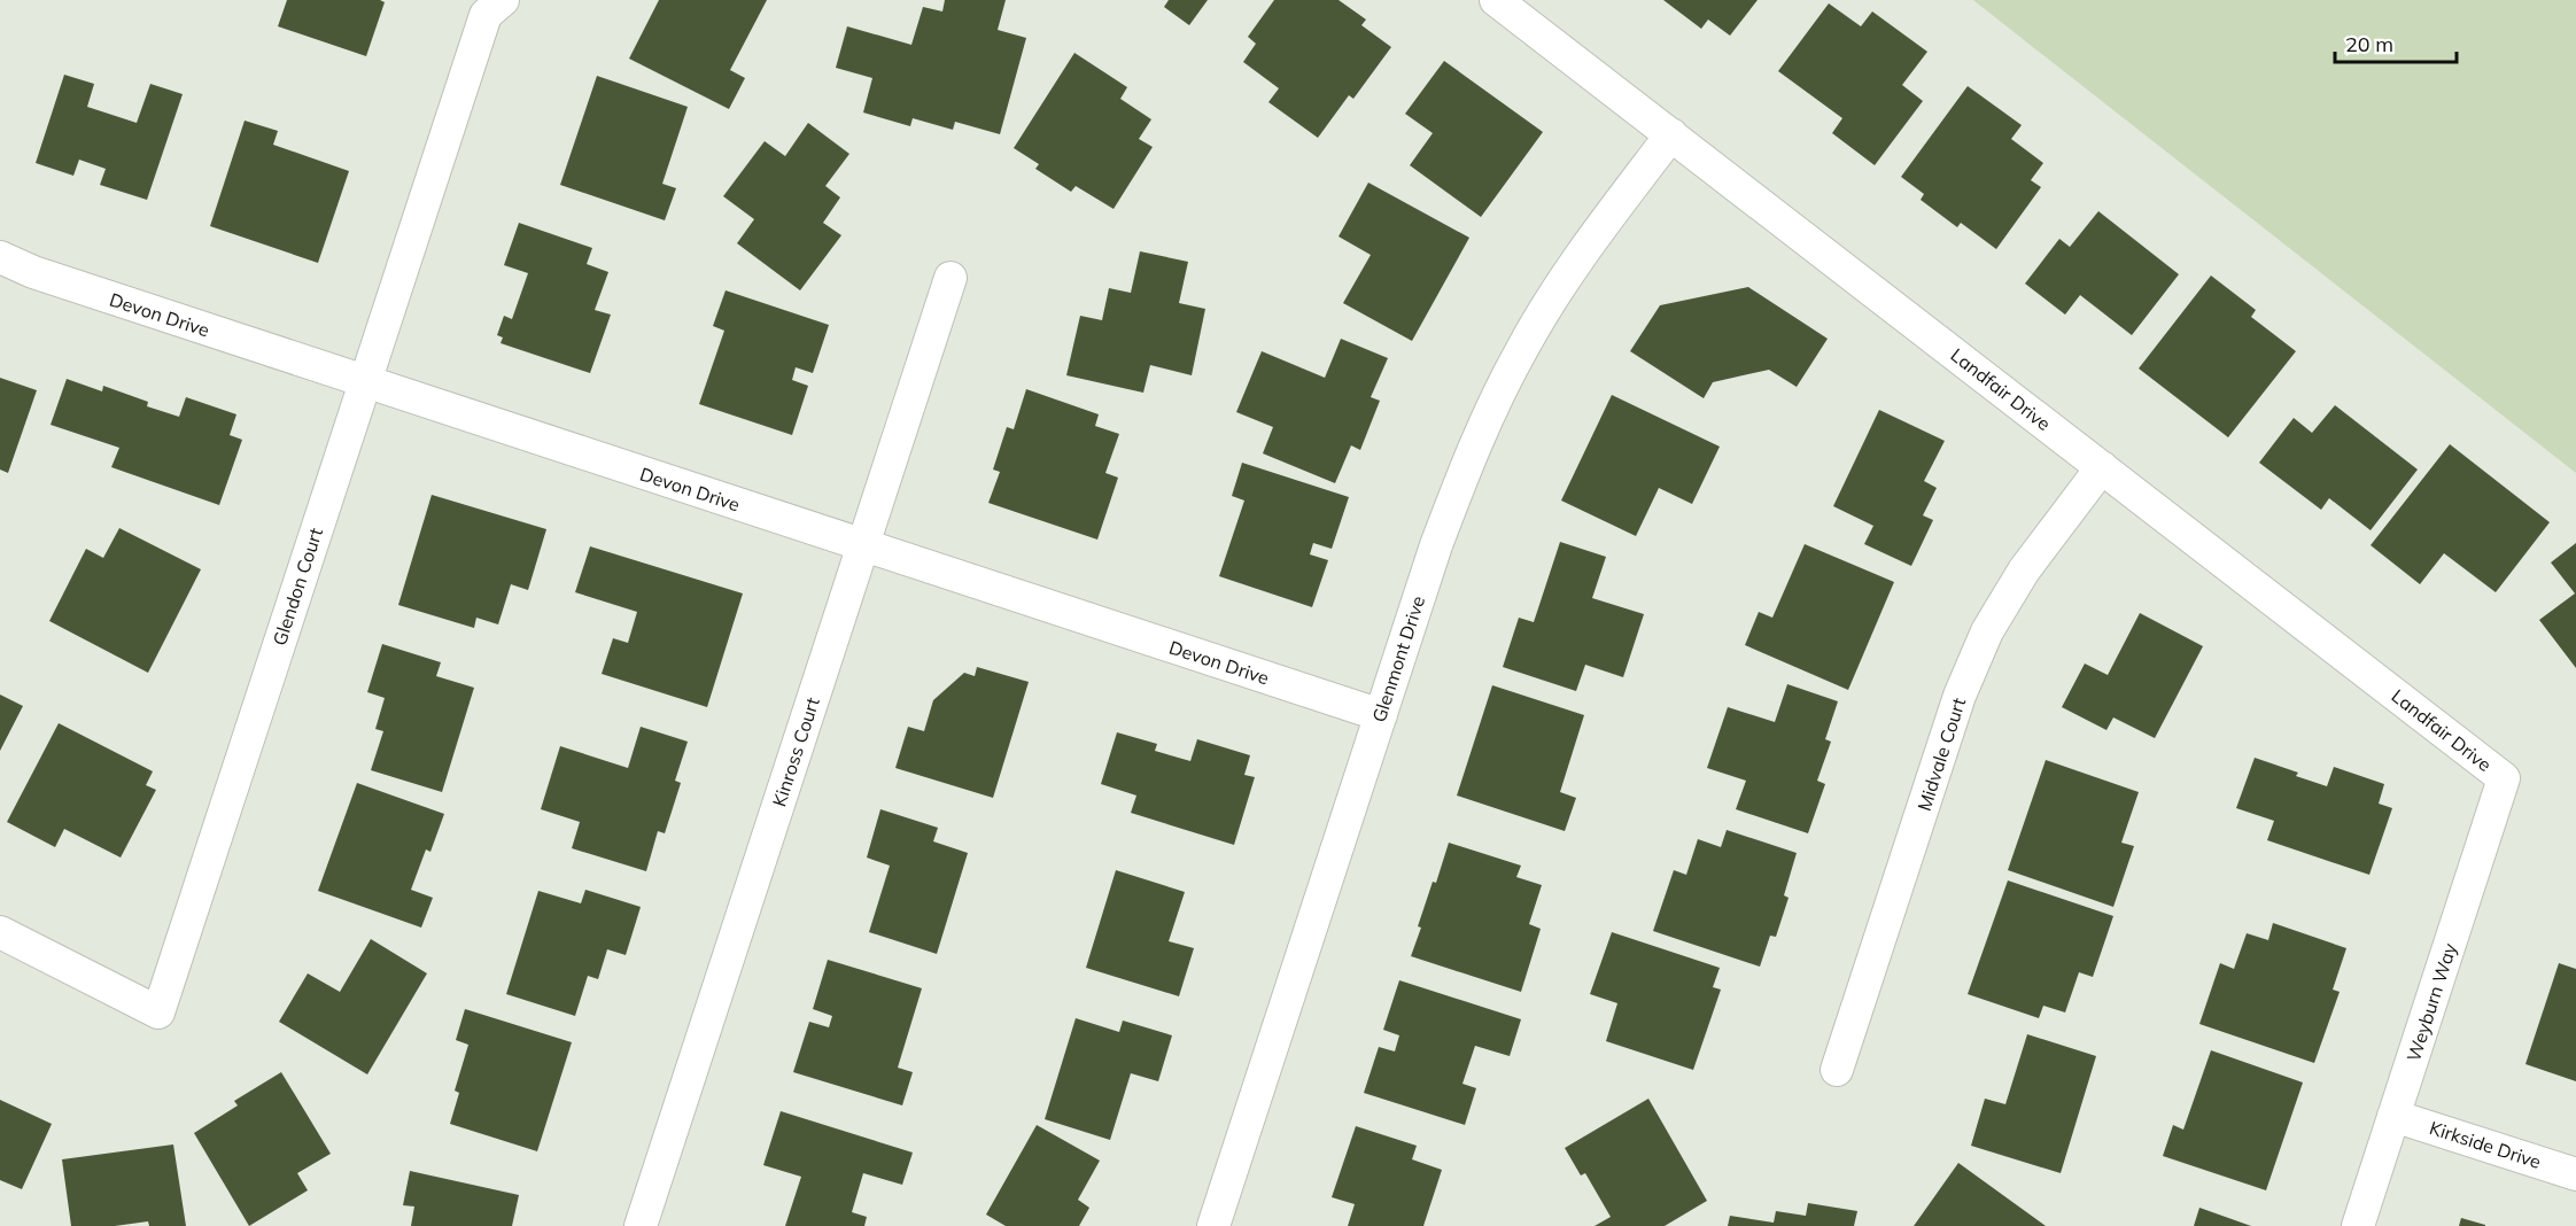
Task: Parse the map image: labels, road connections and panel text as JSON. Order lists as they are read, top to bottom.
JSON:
{
  "streets": {
    "street": [
      "Devon Drive",
      "Landfair Drive",
      "Glendon Court",
      "Glenmont Drive",
      "Kinross Court",
      "Midvale Court",
      "Weyburn Way",
      "Kirkside Drive"
    ]
  },
  "crossings": [
    ["Devon Drive", "Glendon Court"],
    ["Devon Drive", "Glenmont Drive"],
    ["Devon Drive", "Kinross Court"],
    ["Landfair Drive", "Glenmont Drive"],
    ["Landfair Drive", "Midvale Court"],
    ["Landfair Drive", "Weyburn Way"],
    ["Weyburn Way", "Kirkside Drive"]
  ],
  "scale_bar": "20 m"
}
